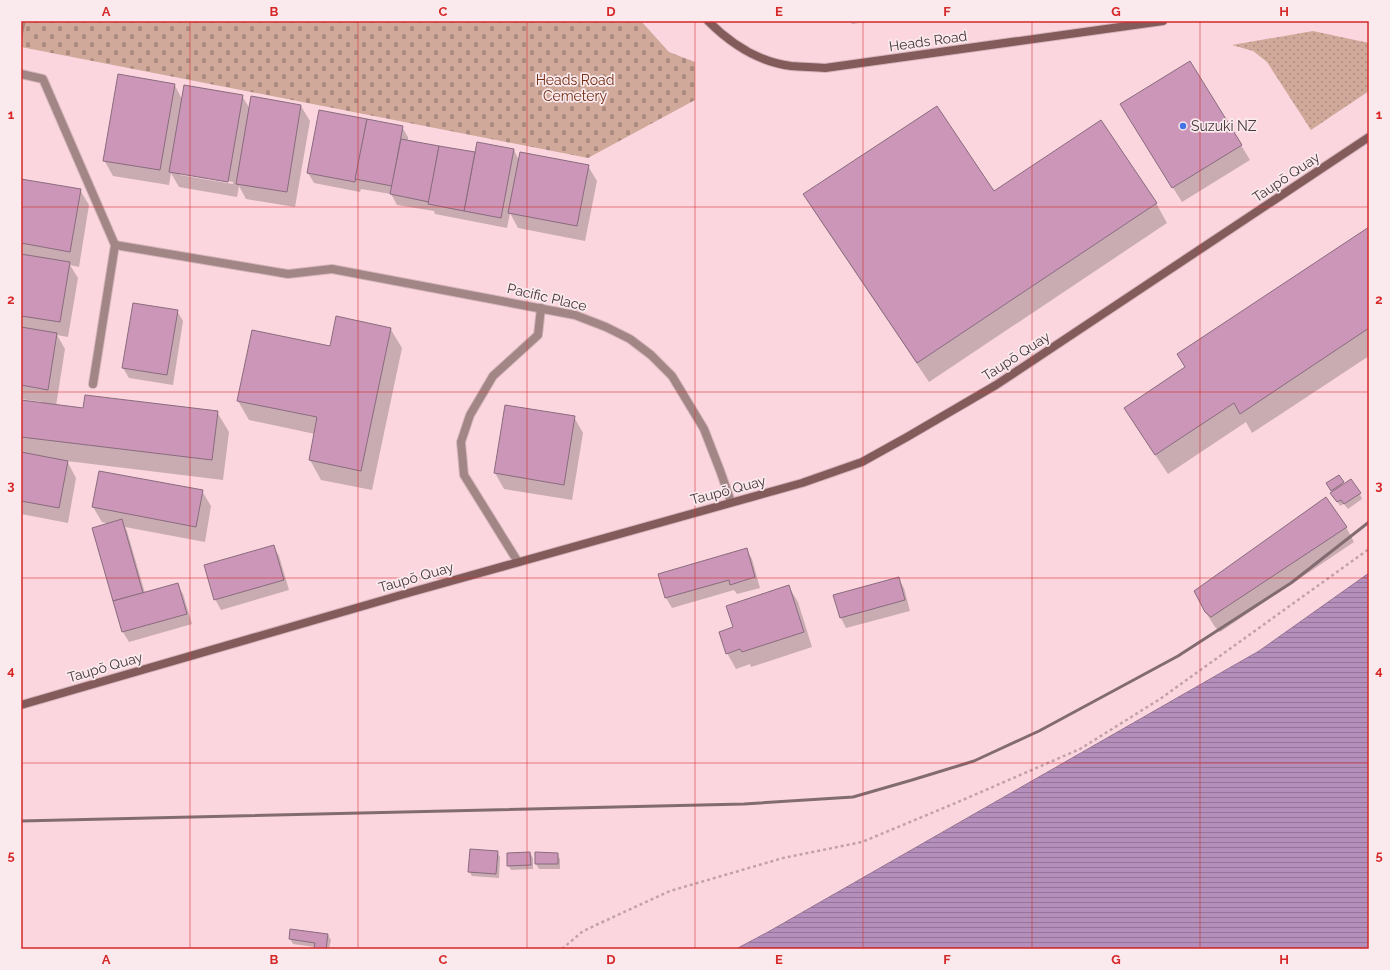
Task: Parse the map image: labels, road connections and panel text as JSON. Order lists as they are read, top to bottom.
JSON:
{
  "streets": {
    "street": ["Heads Road", "Taupō Quay", "Pacific Place"]
  },
  "crossings": [
    ["Taupō Quay", "Pacific Place"]
  ],
  "parks": ["Heads Road Cemetery"],
  "places": ["Suzuki NZ"],
  "grid": {
    "columns": [
      "A",
      "B",
      "C",
      "D",
      "E",
      "F",
      "G",
      "H"
    ],
    "rows": [
      "1",
      "2",
      "3",
      "4",
      "5"
    ]
  }
}
